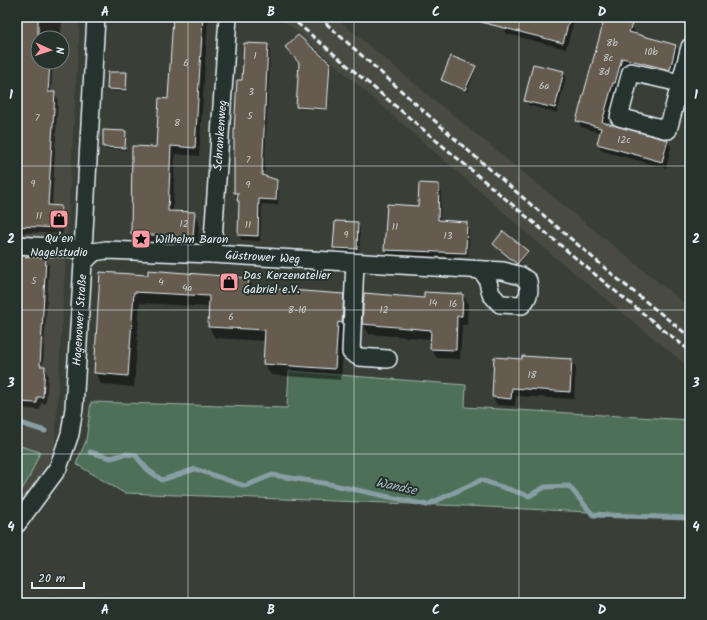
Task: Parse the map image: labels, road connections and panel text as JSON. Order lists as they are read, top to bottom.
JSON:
{
  "streets": {
    "street": ["Schrankenweg", "Güstrower Weg", "Hagenower Straße"]
  },
  "crossings": [
    ["Schrankenweg", "Güstrower Weg"],
    ["Güstrower Weg", "Hagenower Straße"]
  ],
  "water": ["Wandse"],
  "places": {
    "shop": ["Qu’en Nagelstudio", "Das Kerzenatelier Gabriel e.V."],
    "place": ["Wilhelm Baron"]
  },
  "house_numbers": [
    "8b",
    "10b",
    "1",
    "8c",
    "6",
    "8d",
    "6a",
    "3",
    "5",
    "7",
    "8",
    "12c",
    "7",
    "9",
    "9",
    "11",
    "12",
    "11",
    "11",
    "9",
    "13",
    "5",
    "4",
    "4a",
    "14",
    "16",
    "8-10",
    "12",
    "6",
    "18"
  ],
  "scale_bar": "20 m",
  "north": "right",
  "grid": {
    "columns": [
      "A",
      "B",
      "C",
      "D"
    ],
    "rows": [
      "1",
      "2",
      "3",
      "4"
    ]
  }
}
